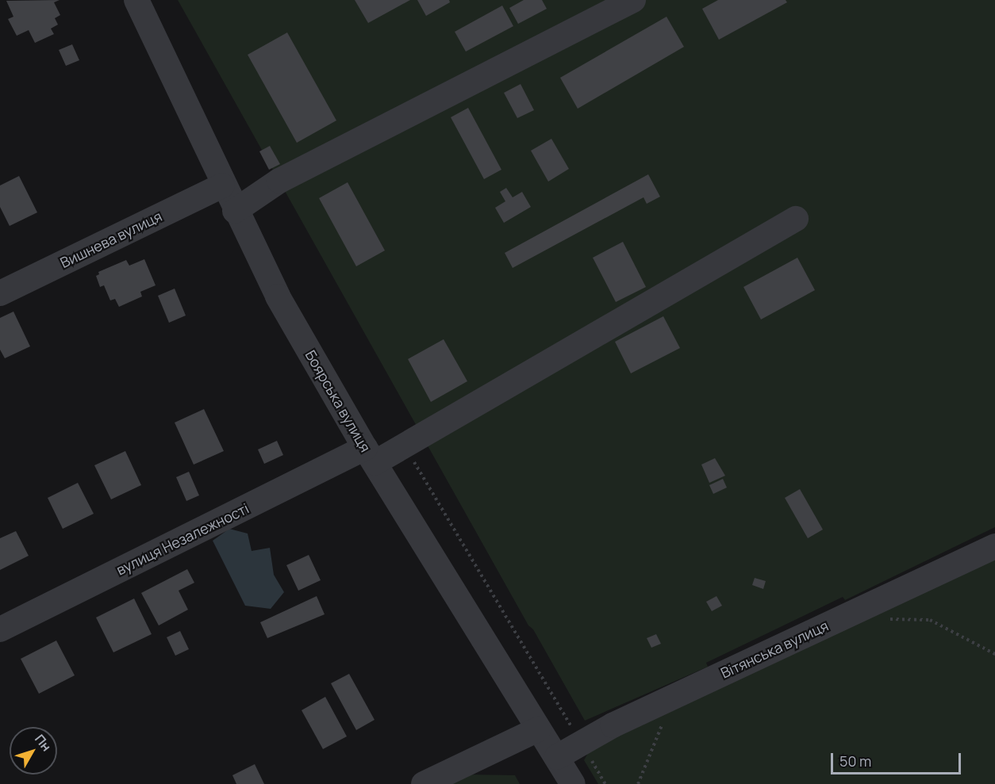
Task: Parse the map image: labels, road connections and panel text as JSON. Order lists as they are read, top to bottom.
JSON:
{
  "streets": {
    "street": [
      "Вишнева вулиця",
      "Боярська вулиця",
      "вулиця Незалежності",
      "Вітянська вулиця"
    ]
  },
  "crossings": [
    ["Вишнева вулиця", "Боярська вулиця"],
    ["Боярська вулиця", "вулиця Незалежності"],
    ["Боярська вулиця", "Вітянська вулиця"]
  ],
  "scale_bar": "50 m",
  "north": "top right"
}
